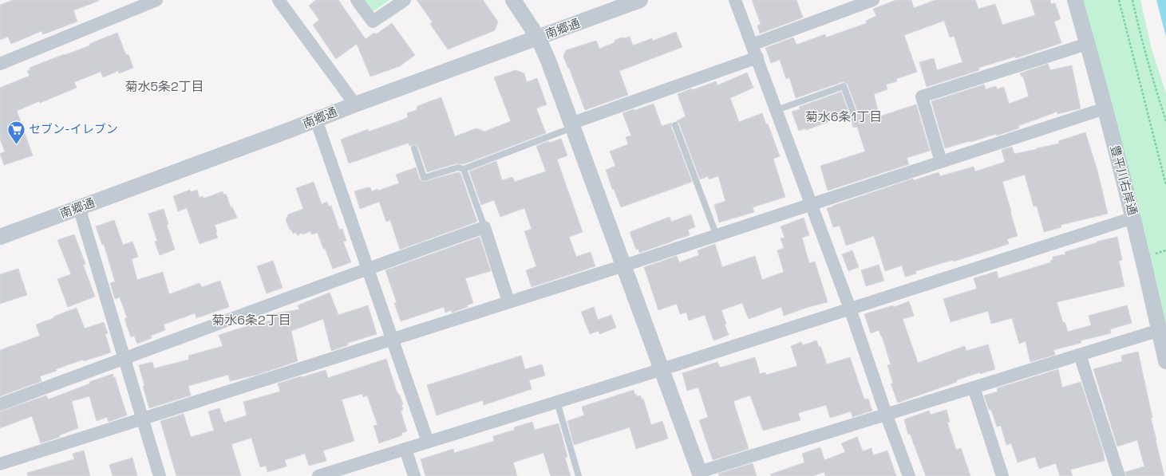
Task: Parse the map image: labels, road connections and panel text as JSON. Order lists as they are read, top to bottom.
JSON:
{
  "streets": {
    "street": ["南郷通", "豊平川右岸通"]
  },
  "districts": ["菊水5条2丁目", "菊水6条1丁目", "菊水6条2丁目"],
  "places": {
    "supermarket": ["セブン-イレブン"]
  }
}
